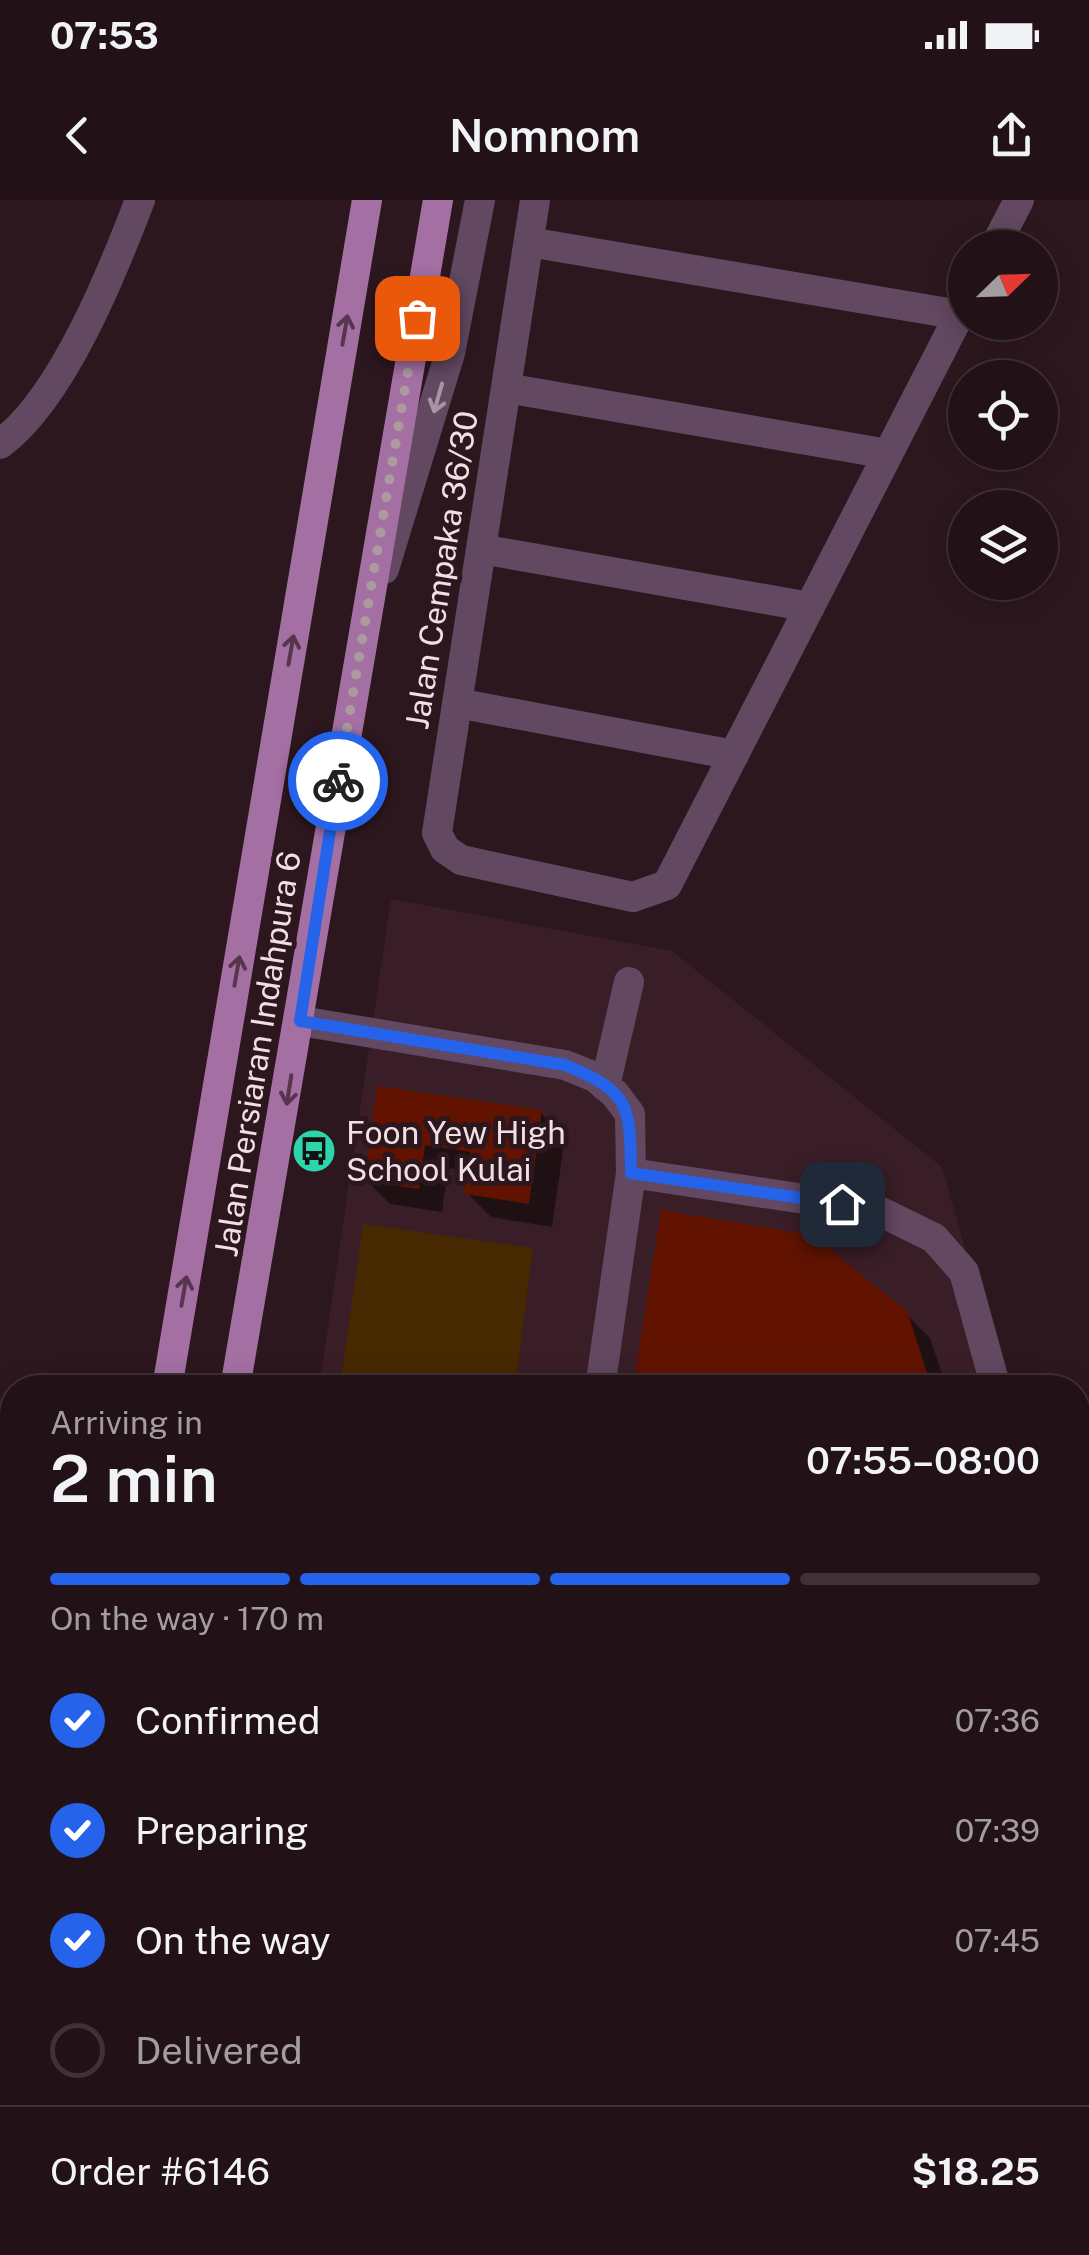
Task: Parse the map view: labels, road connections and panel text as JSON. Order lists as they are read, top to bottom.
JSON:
{
  "streets": {
    "main road": ["Jalan Persiaran Indahpura 6"],
    "street": ["Jalan Cempaka 36/30"]
  },
  "places": {
    "bus stop": ["Foon Yew High School Kulai"]
  },
  "north": "top right",
  "page": {
    "status": "07:53",
    "header": "Nomnom",
    "heading": ["2 min", "Arriving in", "07:55–08:00"],
    "panel": ["Order #6146", "$18.25"],
    "bar": "On the way · 170 m",
    "list": [
      ["Confirmed", "07:36"],
      ["Preparing", "07:39"],
      ["On the way", "07:45"],
      "Delivered"
    ]
  }
}
